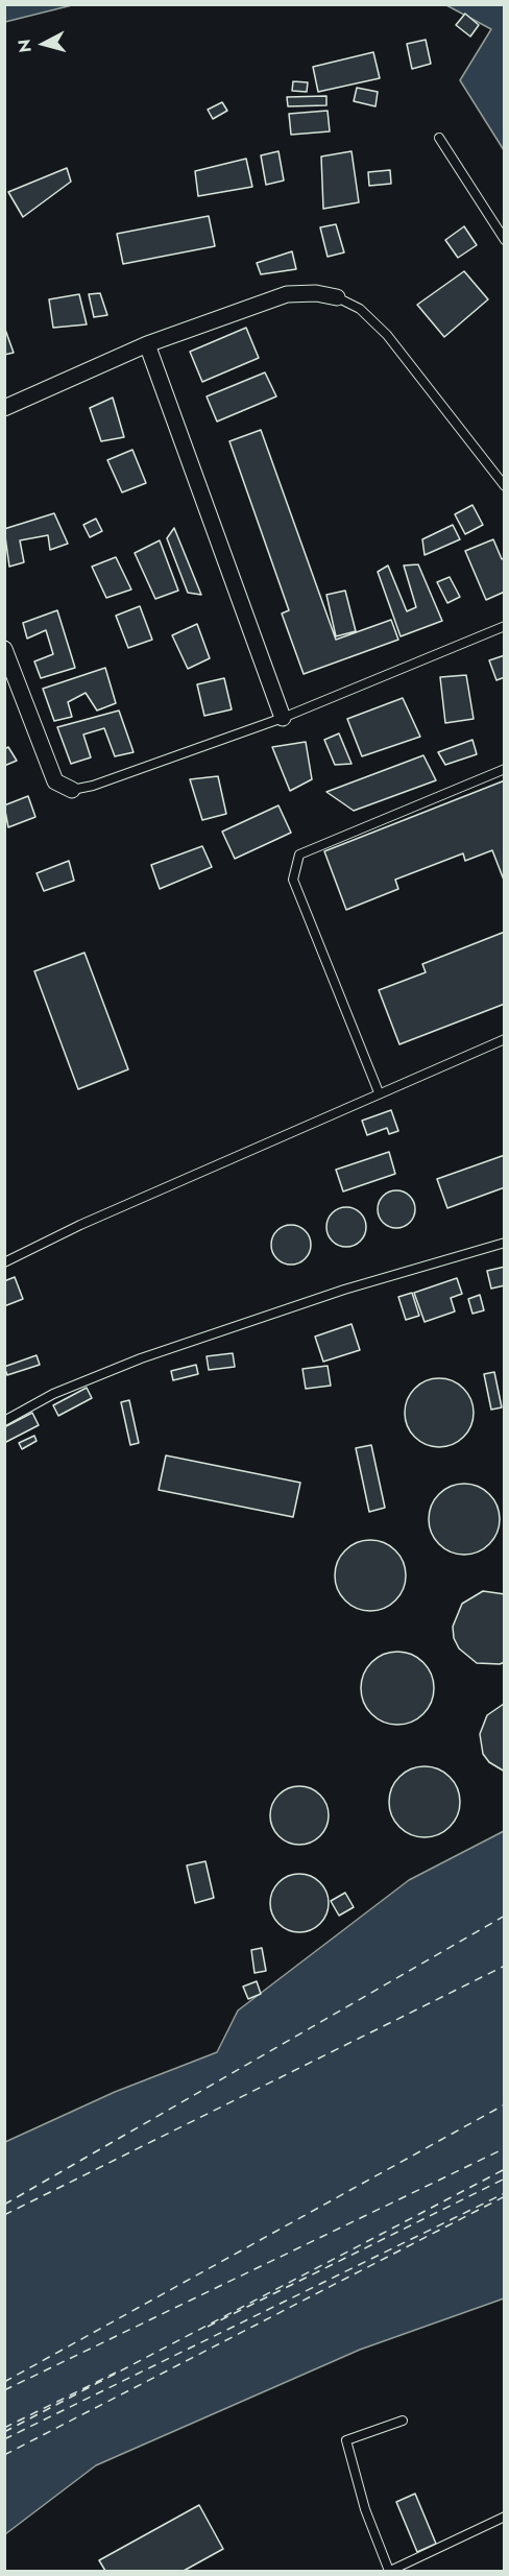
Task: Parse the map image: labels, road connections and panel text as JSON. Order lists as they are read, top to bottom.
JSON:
{
  "north": "left"
}
